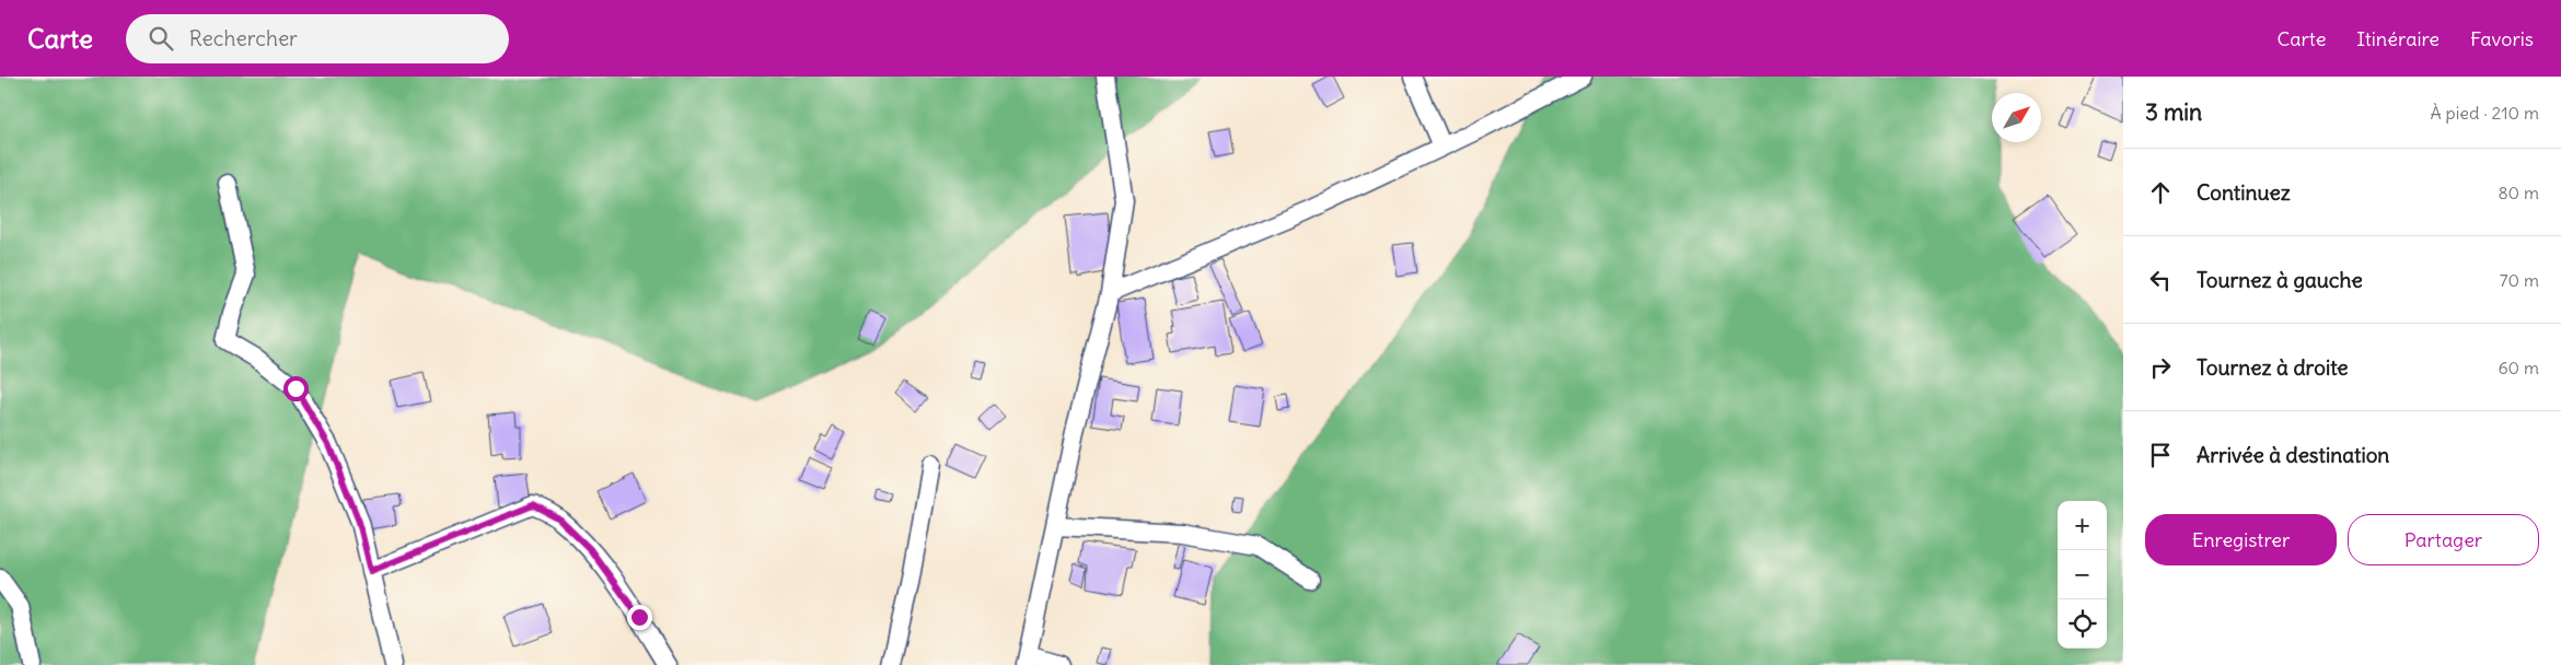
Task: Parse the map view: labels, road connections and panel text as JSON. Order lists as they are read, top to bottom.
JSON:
{
  "north": "top right",
  "page": {
    "header": "Carte",
    "search": "Rechercher",
    "nav": ["Carte", "Itinéraire", "Favoris"],
    "heading": ["3 min", "À pied · 210 m"],
    "list": [
      ["Continuez", "80 m"],
      ["Tournez à gauche", "70 m"],
      ["Tournez à droite", "60 m"],
      "Arrivée à destination"
    ],
    "buttons": ["Enregistrer", "Partager"],
    "map_buttons": ["+", "−"]
  }
}
